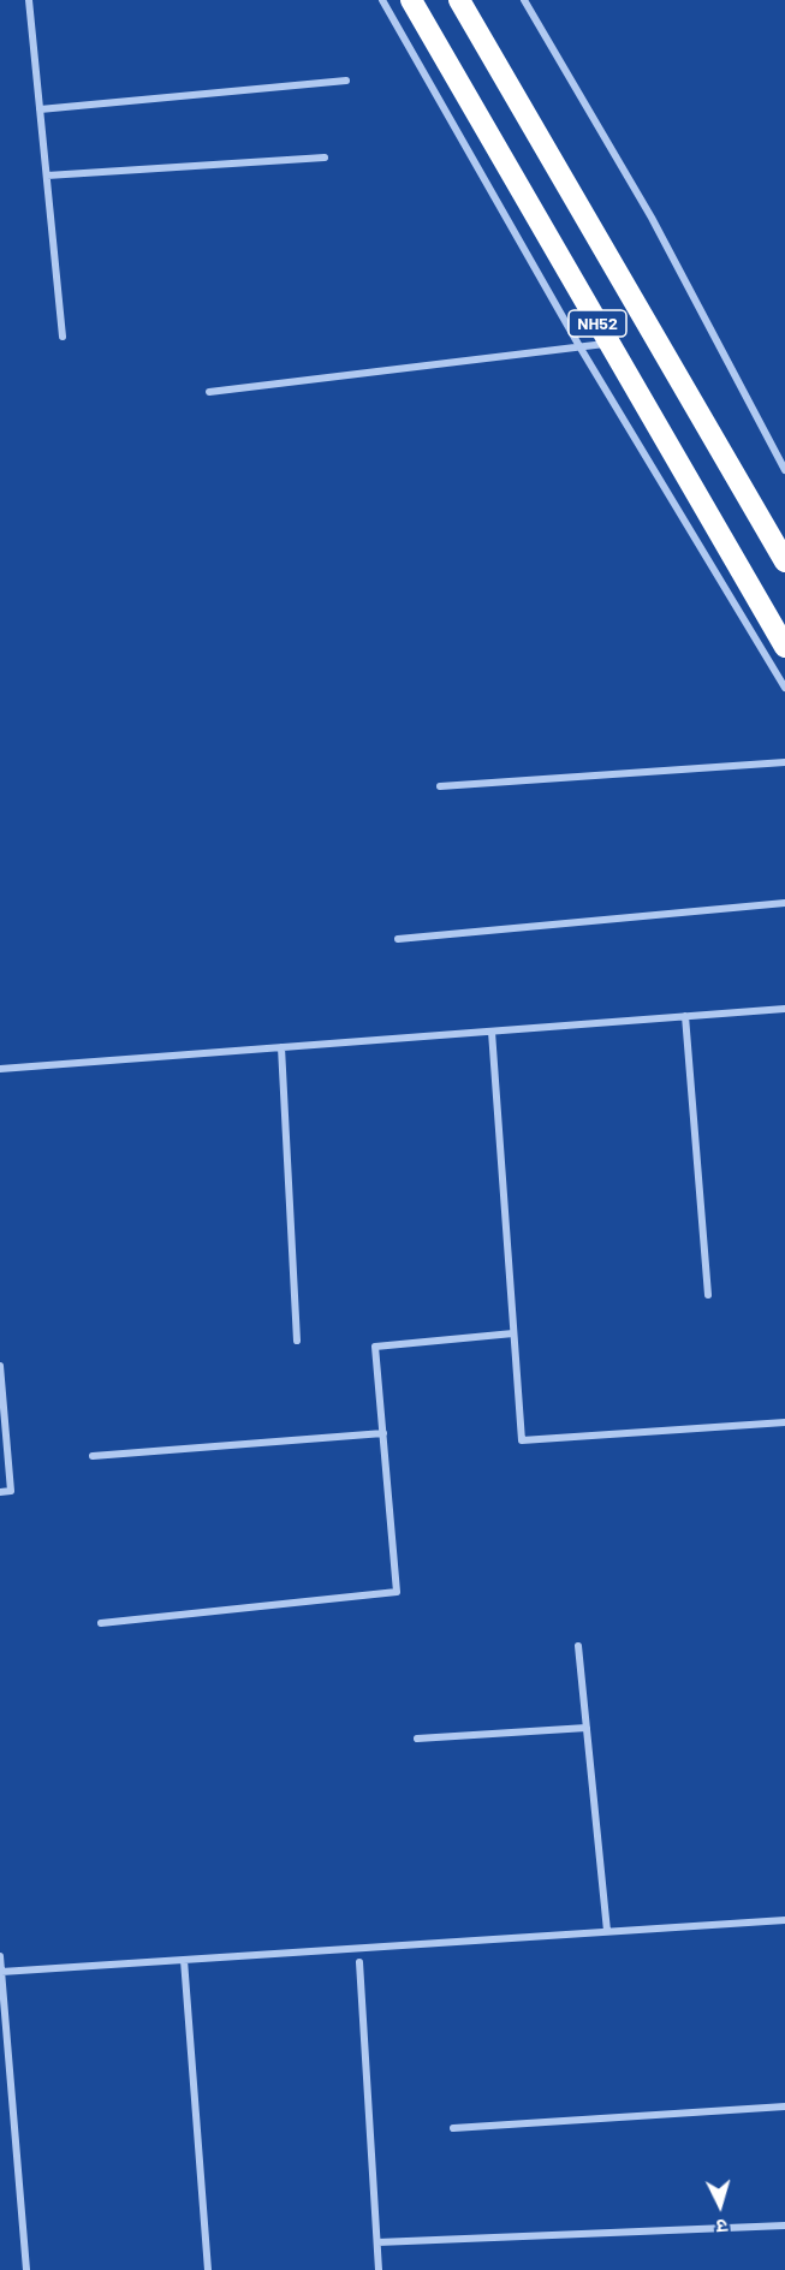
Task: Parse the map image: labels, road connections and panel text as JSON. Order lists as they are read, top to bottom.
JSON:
{
  "streets": {
    "highway": ["NH52"]
  },
  "north": "bottom"
}
